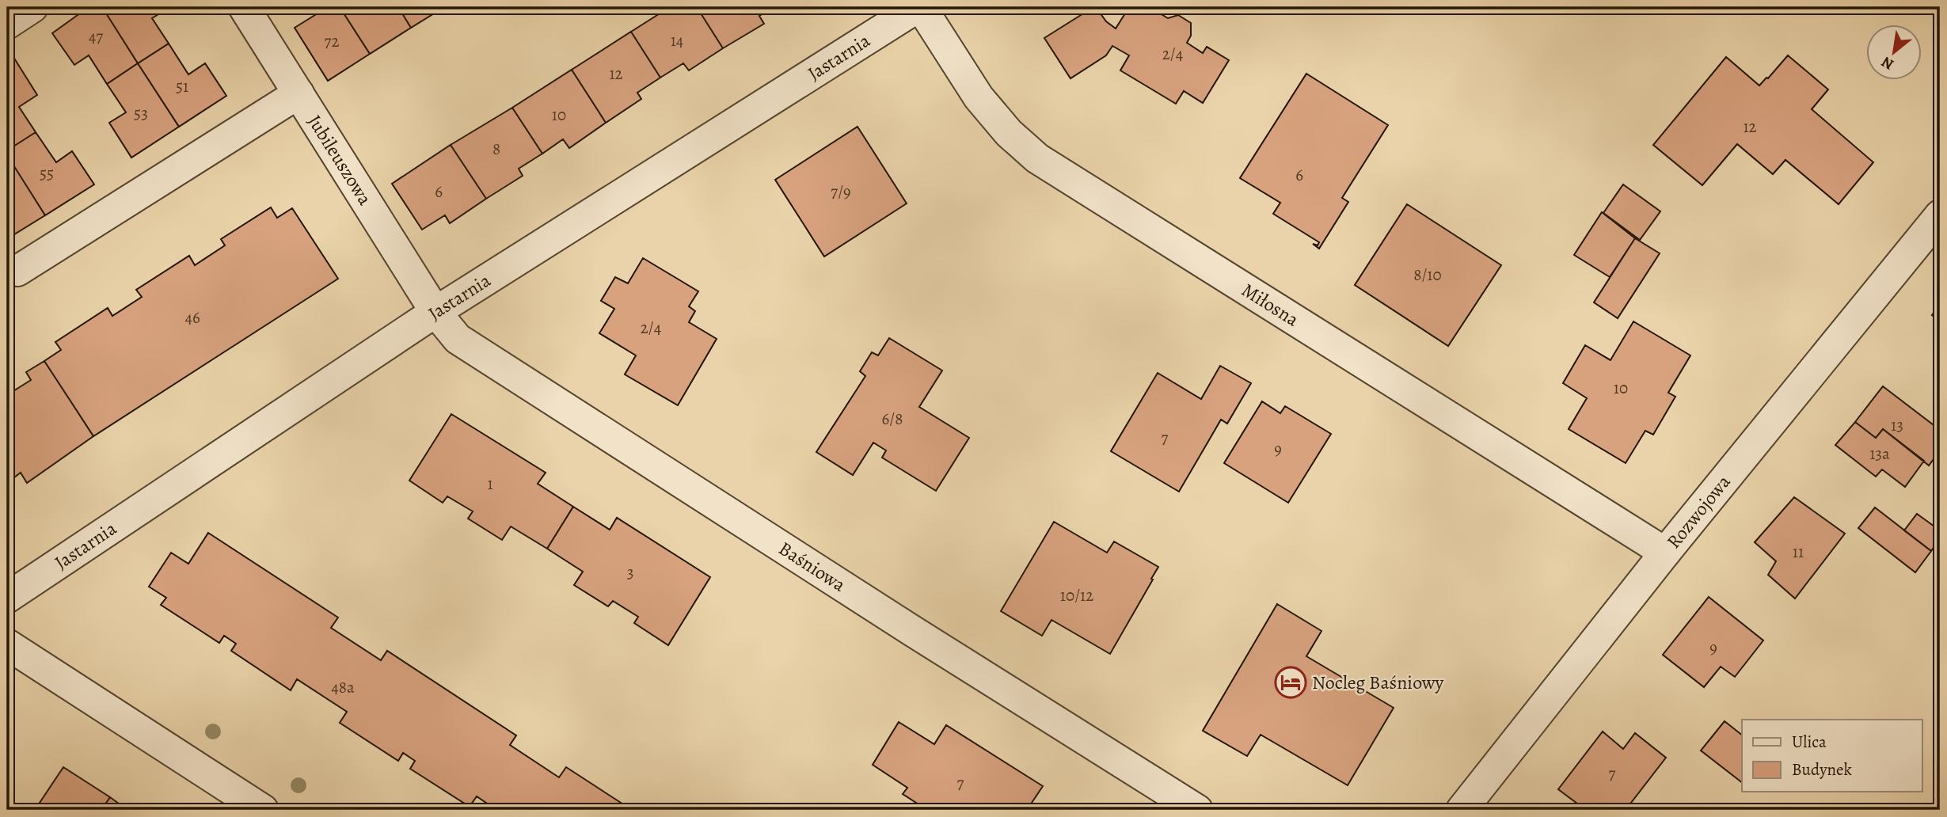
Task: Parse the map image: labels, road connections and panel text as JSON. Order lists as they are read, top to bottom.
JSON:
{
  "streets": {
    "street": [
      "Jastarnia",
      "Jubileuszowa",
      "Miłosna",
      "Rozwojowa",
      "Baśniowa"
    ]
  },
  "crossings": [
    ["Jastarnia", "Jubileuszowa"],
    ["Jastarnia", "Miłosna"],
    ["Jastarnia", "Baśniowa"],
    ["Jubileuszowa", "Baśniowa"],
    ["Miłosna", "Rozwojowa"]
  ],
  "places": {
    "hotel": ["Nocleg Baśniowy"]
  },
  "house_numbers": [
    "47",
    "14",
    "72",
    "2/4",
    "12",
    "51",
    "53",
    "10",
    "12",
    "8",
    "55",
    "6",
    "6",
    "7/9",
    "8/10",
    "46",
    "2/4",
    "10",
    "6/8",
    "13",
    "7",
    "9",
    "13a",
    "1",
    "11",
    "3",
    "10/12",
    "9",
    "48a",
    "7",
    "7"
  ],
  "legend": ["Ulica", "Budynek"],
  "north": "bottom left"
}
